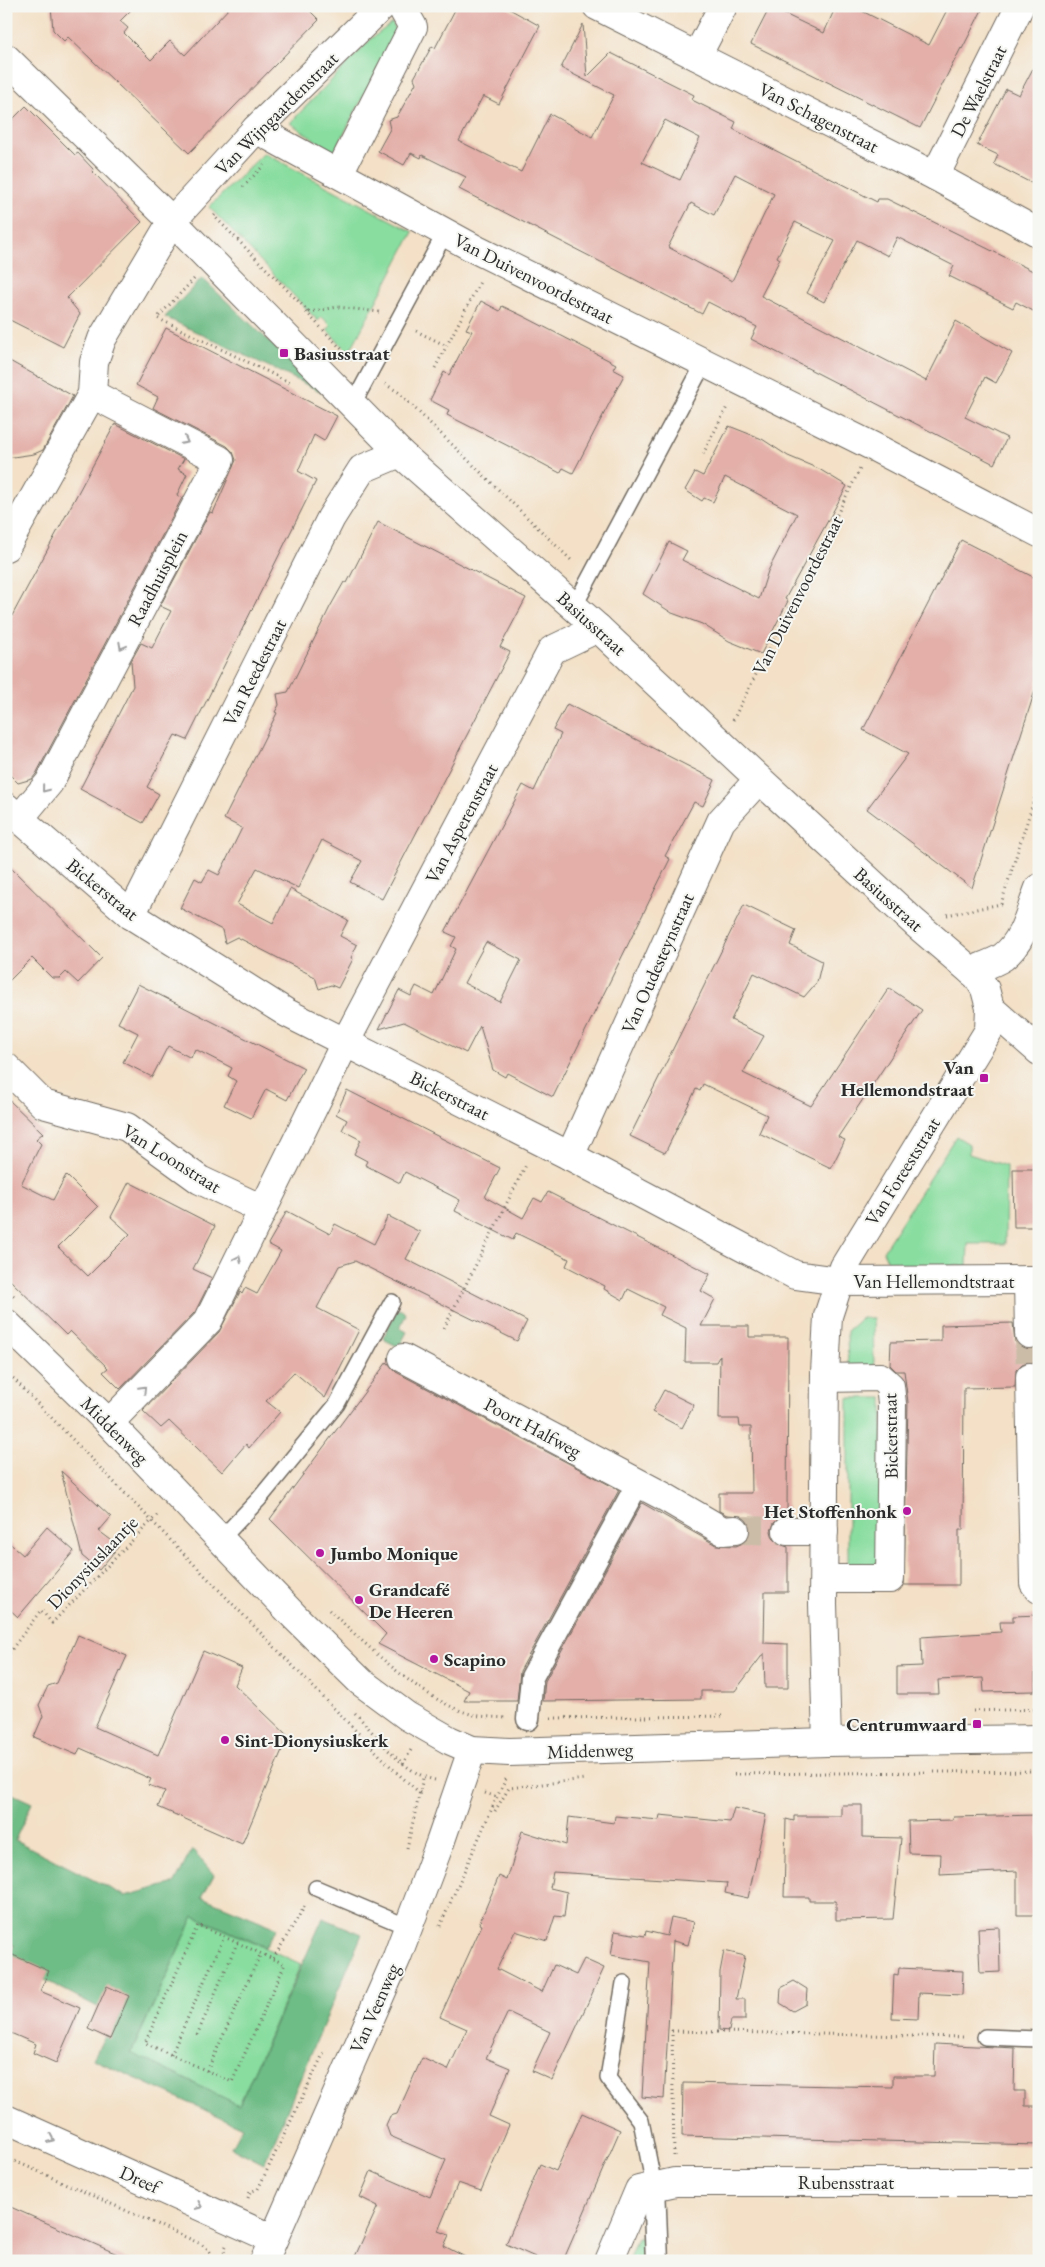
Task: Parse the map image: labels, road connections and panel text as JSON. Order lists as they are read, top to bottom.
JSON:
{
  "streets": {
    "street": [
      "De Waelstraat",
      "Van Wijngaardenstraat",
      "Van Schagenstraat",
      "Van Duivenvoordestraat",
      "Raadhuisplein",
      "Basiusstraat",
      "Van Reedestraat",
      "Van Asperenstraat",
      "Bickerstraat",
      "Van Oudesteynstraat",
      "Van Loonstraat",
      "Van Foreeststraat",
      "Van Hellemondtstraat",
      "Poort Halfweg",
      "Middenweg",
      "Van Veenweg",
      "Dreef",
      "Rubensstraat"
    ],
    "path": ["Dionysiuslaantje"]
  },
  "crossings": [
    ["De Waelstraat", "Van Schagenstraat"],
    ["Van Wijngaardenstraat", "Van Duivenvoordestraat"],
    ["Van Wijngaardenstraat", "Basiusstraat"],
    ["Van Duivenvoordestraat", "Basiusstraat"],
    ["Raadhuisplein", "Bickerstraat"],
    ["Basiusstraat", "Van Reedestraat"],
    ["Basiusstraat", "Van Asperenstraat"],
    ["Basiusstraat", "Van Oudesteynstraat"],
    ["Basiusstraat", "Van Foreeststraat"],
    ["Van Reedestraat", "Bickerstraat"],
    ["Van Asperenstraat", "Bickerstraat"],
    ["Bickerstraat", "Van Oudesteynstraat"],
    ["Bickerstraat", "Van Foreeststraat"],
    ["Bickerstraat", "Van Hellemondtstraat"],
    ["Van Foreeststraat", "Van Hellemondtstraat"],
    ["Middenweg", "Van Veenweg"],
    ["Van Veenweg", "Dreef"]
  ],
  "one_way": ["Dreef"],
  "places": {
    "transit": ["Basiusstraat", "Van Hellemondstraat", "Centrumwaard"],
    "other": [
      "Het Stoffenhonk",
      "Jumbo Monique",
      "Grandcafé De Heeren",
      "Scapino",
      "Sint-Dionysiuskerk"
    ]
  }
}
